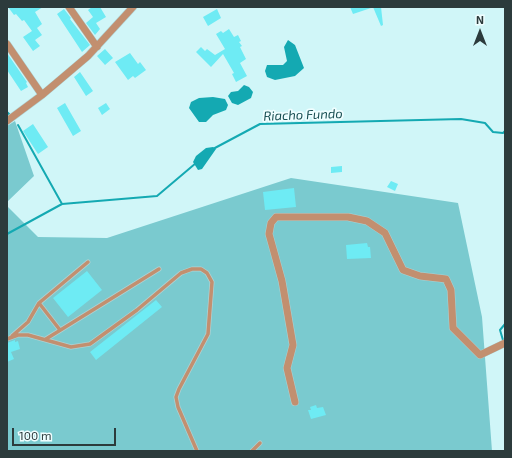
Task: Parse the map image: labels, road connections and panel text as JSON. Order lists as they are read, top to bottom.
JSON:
{
  "water": ["Riacho Fundo"],
  "scale_bar": "100 m",
  "north": "top"
}
